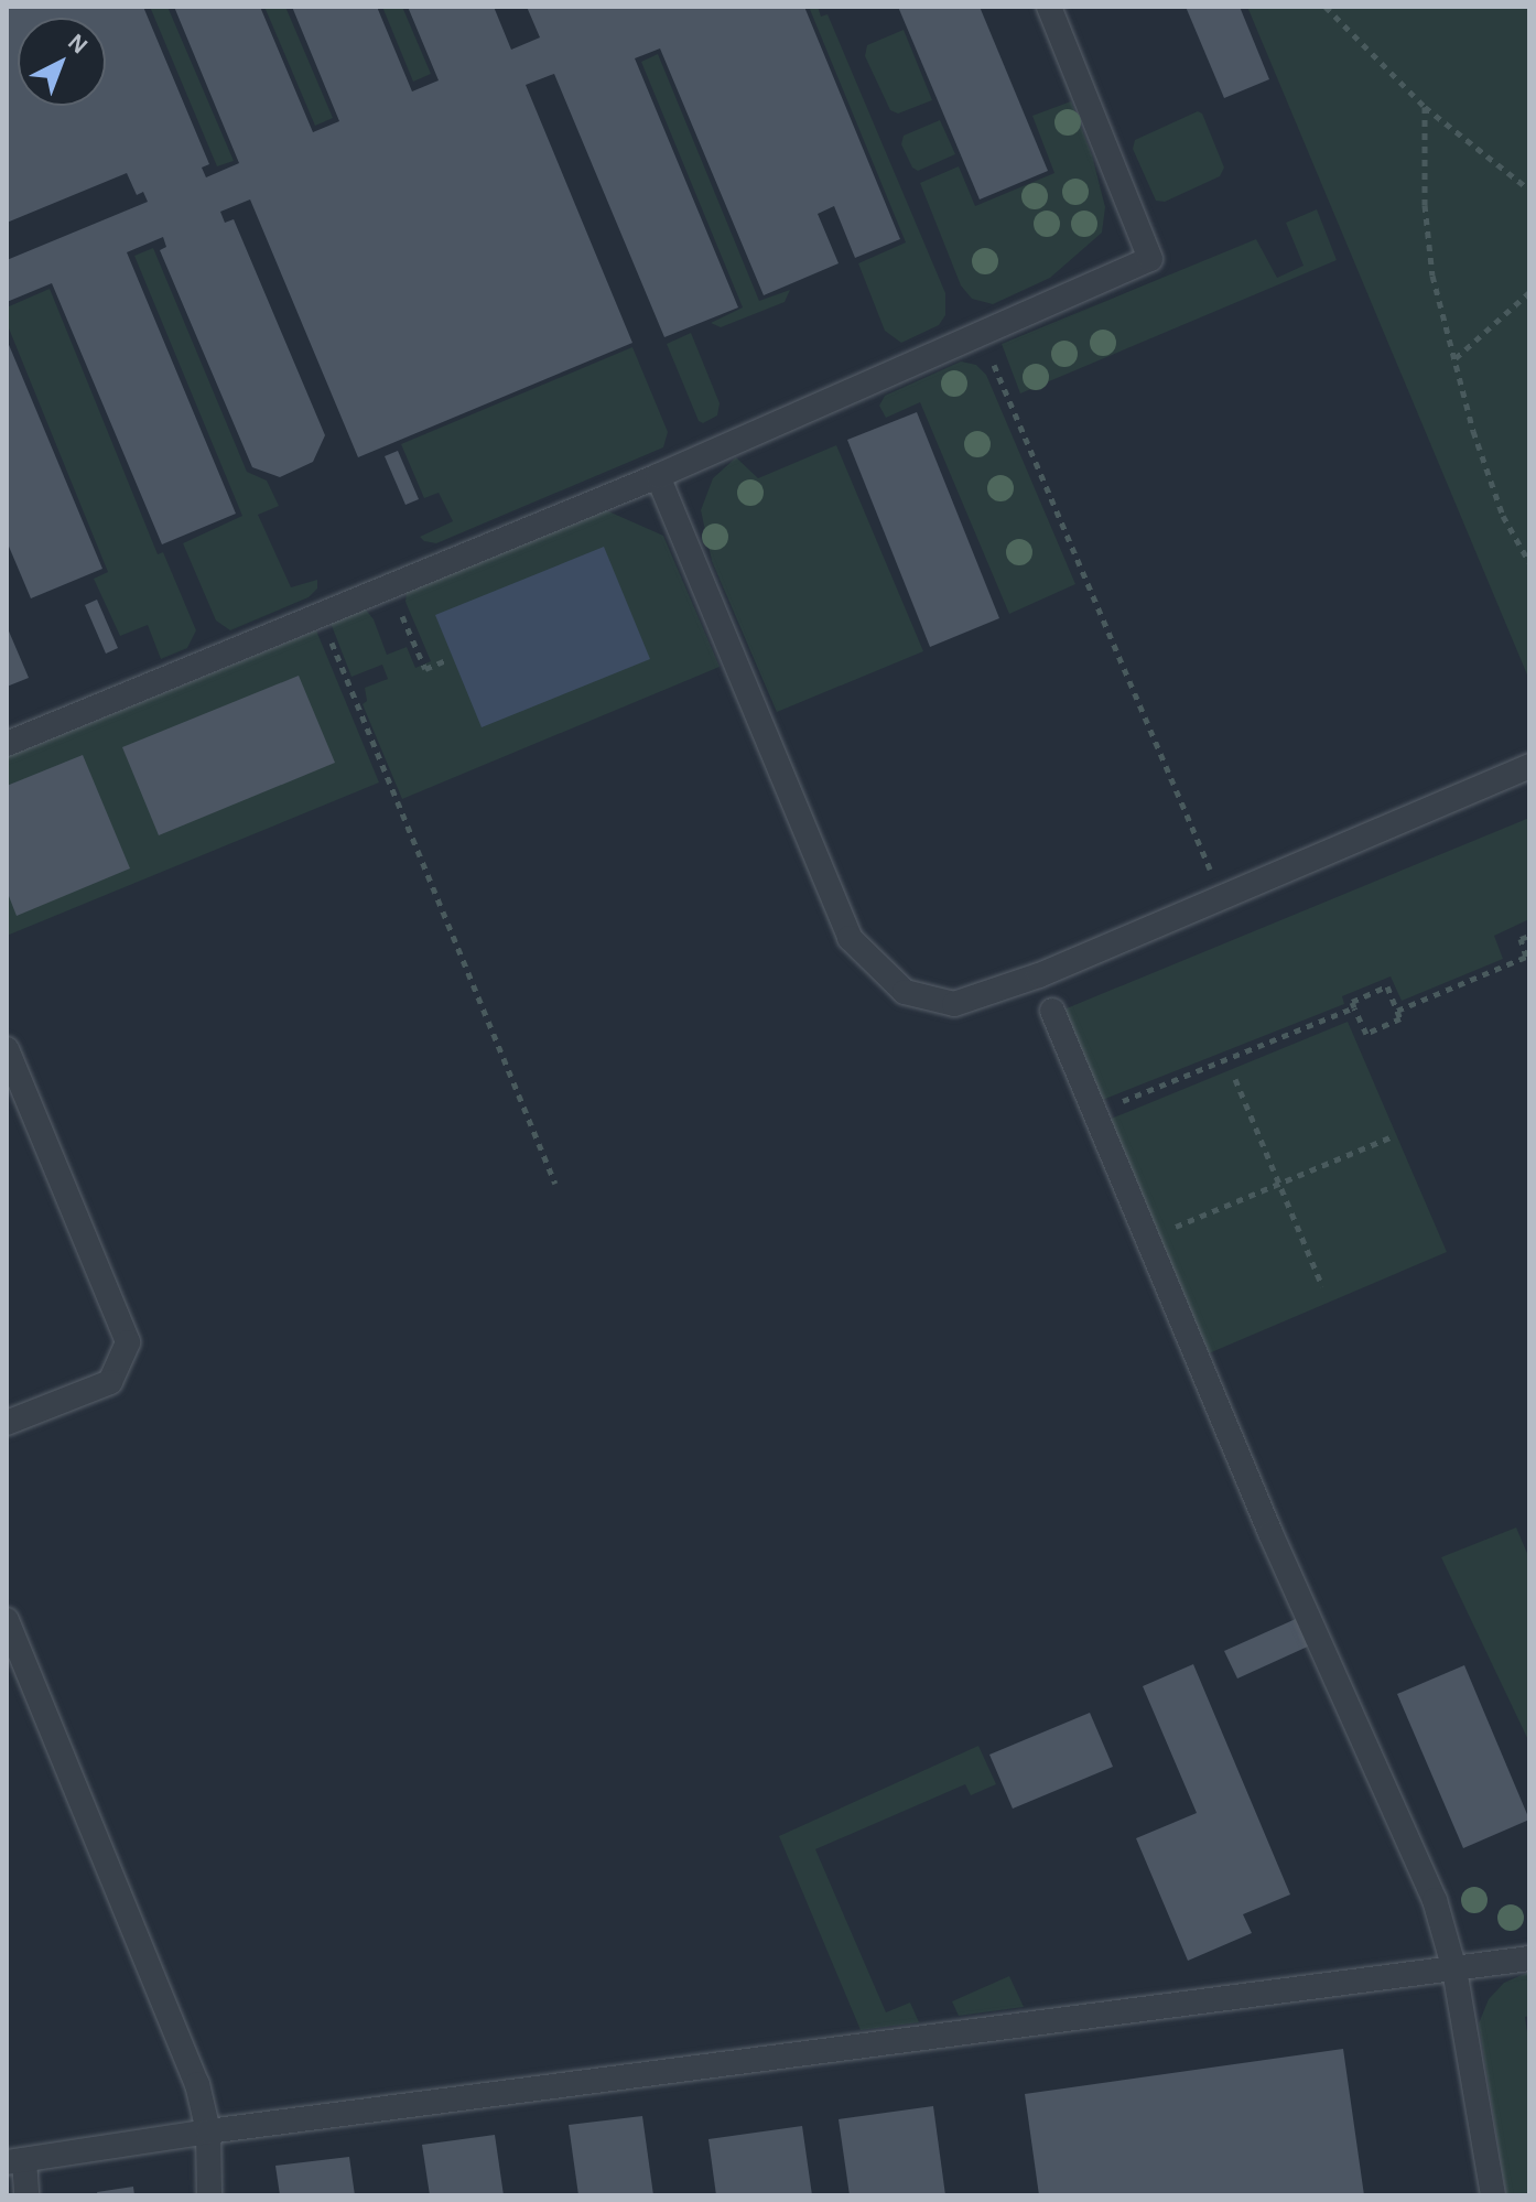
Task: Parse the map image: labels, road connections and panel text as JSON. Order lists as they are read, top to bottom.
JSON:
{
  "north": "top right"
}
